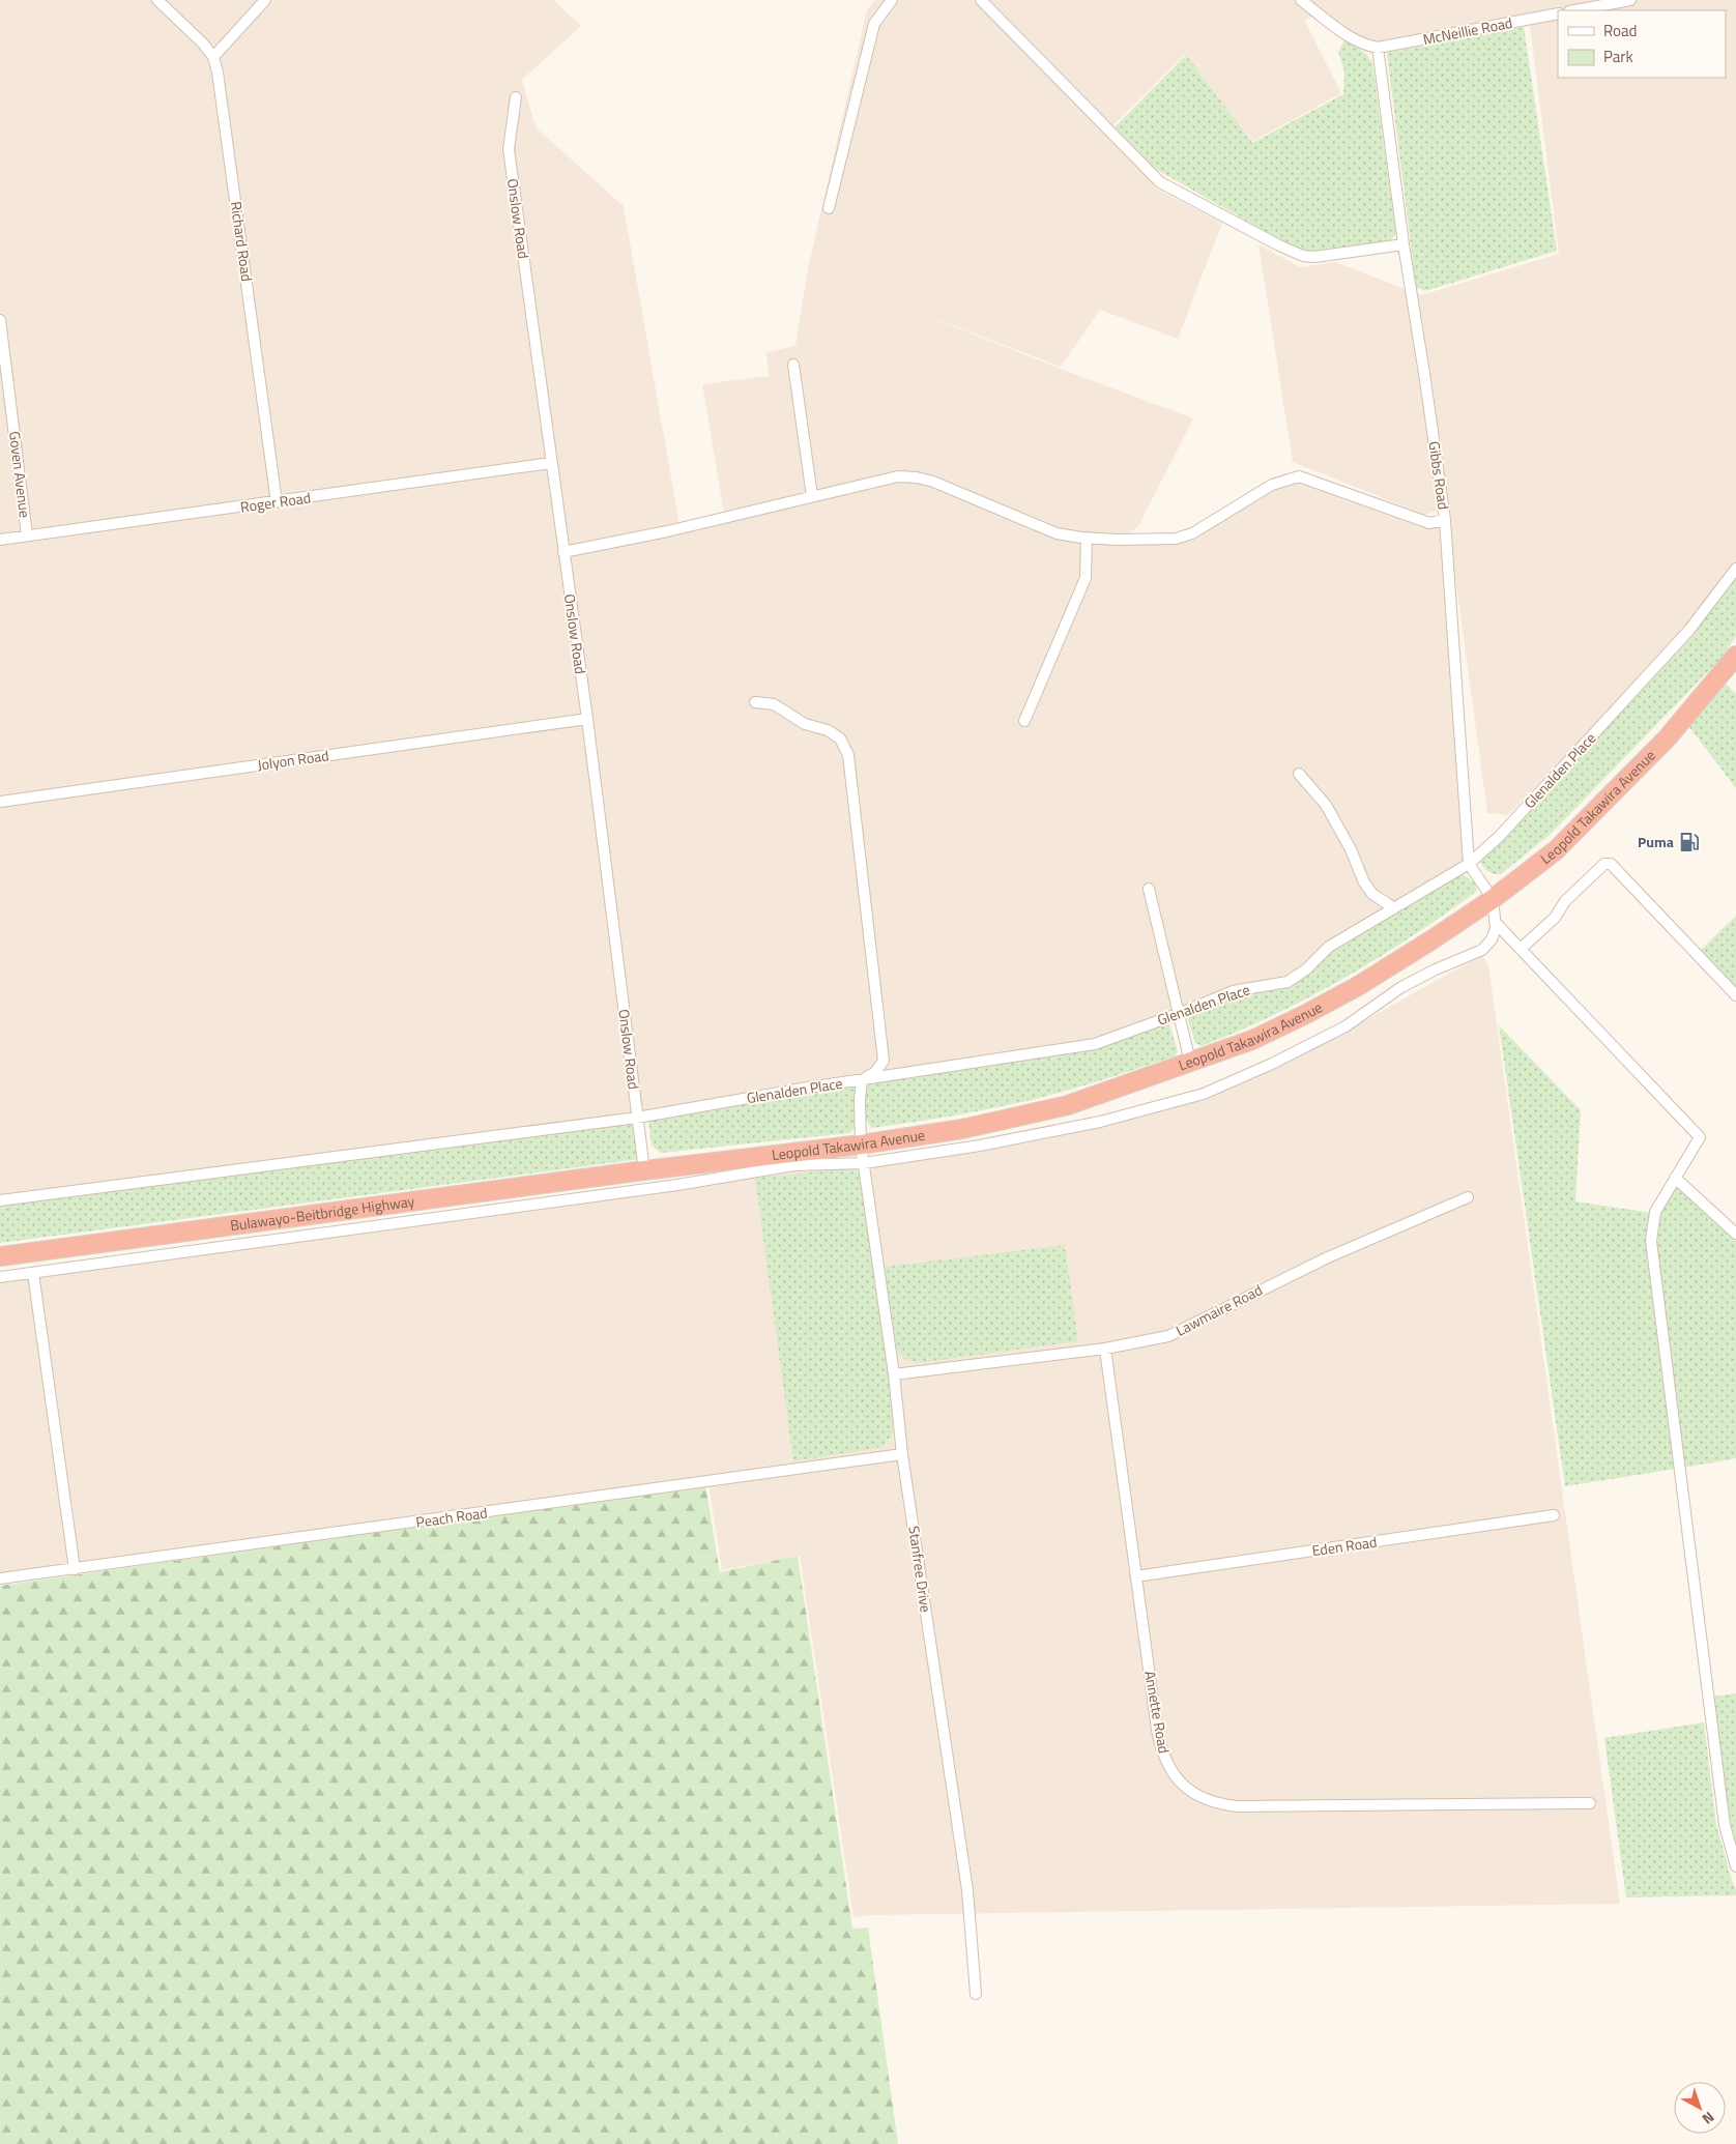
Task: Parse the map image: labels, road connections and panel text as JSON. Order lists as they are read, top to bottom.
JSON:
{
  "streets": {
    "highway": ["Leopold Takawira Avenue", "Bulawayo-Beitbridge Highway"],
    "street": [
      "McNeillie Road",
      "Onslow Road",
      "Richard Road",
      "Goven Avenue",
      "Gibbs Road",
      "Roger Road",
      "Jolyon Road",
      "Glenalden Place",
      "Lawmaire Road",
      "Peach Road",
      "Eden Road",
      "Stanfree Drive",
      "Annette Road"
    ]
  },
  "crossings": [
    ["McNeillie Road", "Gibbs Road"],
    ["Onslow Road", "Roger Road"],
    ["Onslow Road", "Jolyon Road"],
    ["Onslow Road", "Glenalden Place"],
    ["Onslow Road", "Leopold Takawira Avenue"],
    ["Onslow Road", "Bulawayo-Beitbridge Highway"],
    ["Richard Road", "Roger Road"],
    ["Goven Avenue", "Roger Road"],
    ["Gibbs Road", "Glenalden Place"],
    ["Glenalden Place", "Stanfree Drive"],
    ["Leopold Takawira Avenue", "Bulawayo-Beitbridge Highway"],
    ["Leopold Takawira Avenue", "Stanfree Drive"],
    ["Lawmaire Road", "Stanfree Drive"],
    ["Lawmaire Road", "Annette Road"],
    ["Peach Road", "Stanfree Drive"],
    ["Eden Road", "Annette Road"]
  ],
  "places": {
    "fuel station": ["Puma"]
  },
  "legend": ["Road", "Park"],
  "north": "bottom right"
}
